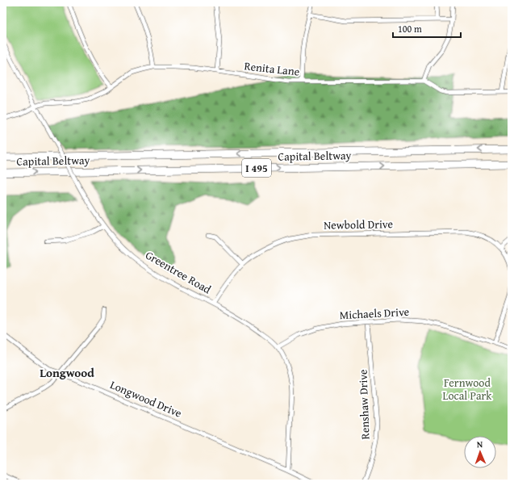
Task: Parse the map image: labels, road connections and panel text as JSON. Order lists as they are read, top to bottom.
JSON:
{
  "streets": {
    "highway": ["Capital Beltway", "I 495"],
    "street": [
      "Renita Lane",
      "Newbold Drive",
      "Greentree Road",
      "Michaels Drive",
      "Longwood Drive",
      "Renshaw Drive"
    ]
  },
  "crossings": [
    ["Renita Lane", "Greentree Road"],
    ["Newbold Drive", "Greentree Road"],
    ["Greentree Road", "Michaels Drive"],
    ["Greentree Road", "Longwood Drive"],
    ["Michaels Drive", "Renshaw Drive"]
  ],
  "districts": ["Longwood"],
  "parks": ["Fernwood Local Park"],
  "scale_bar": "100 m",
  "north": "top"
}
